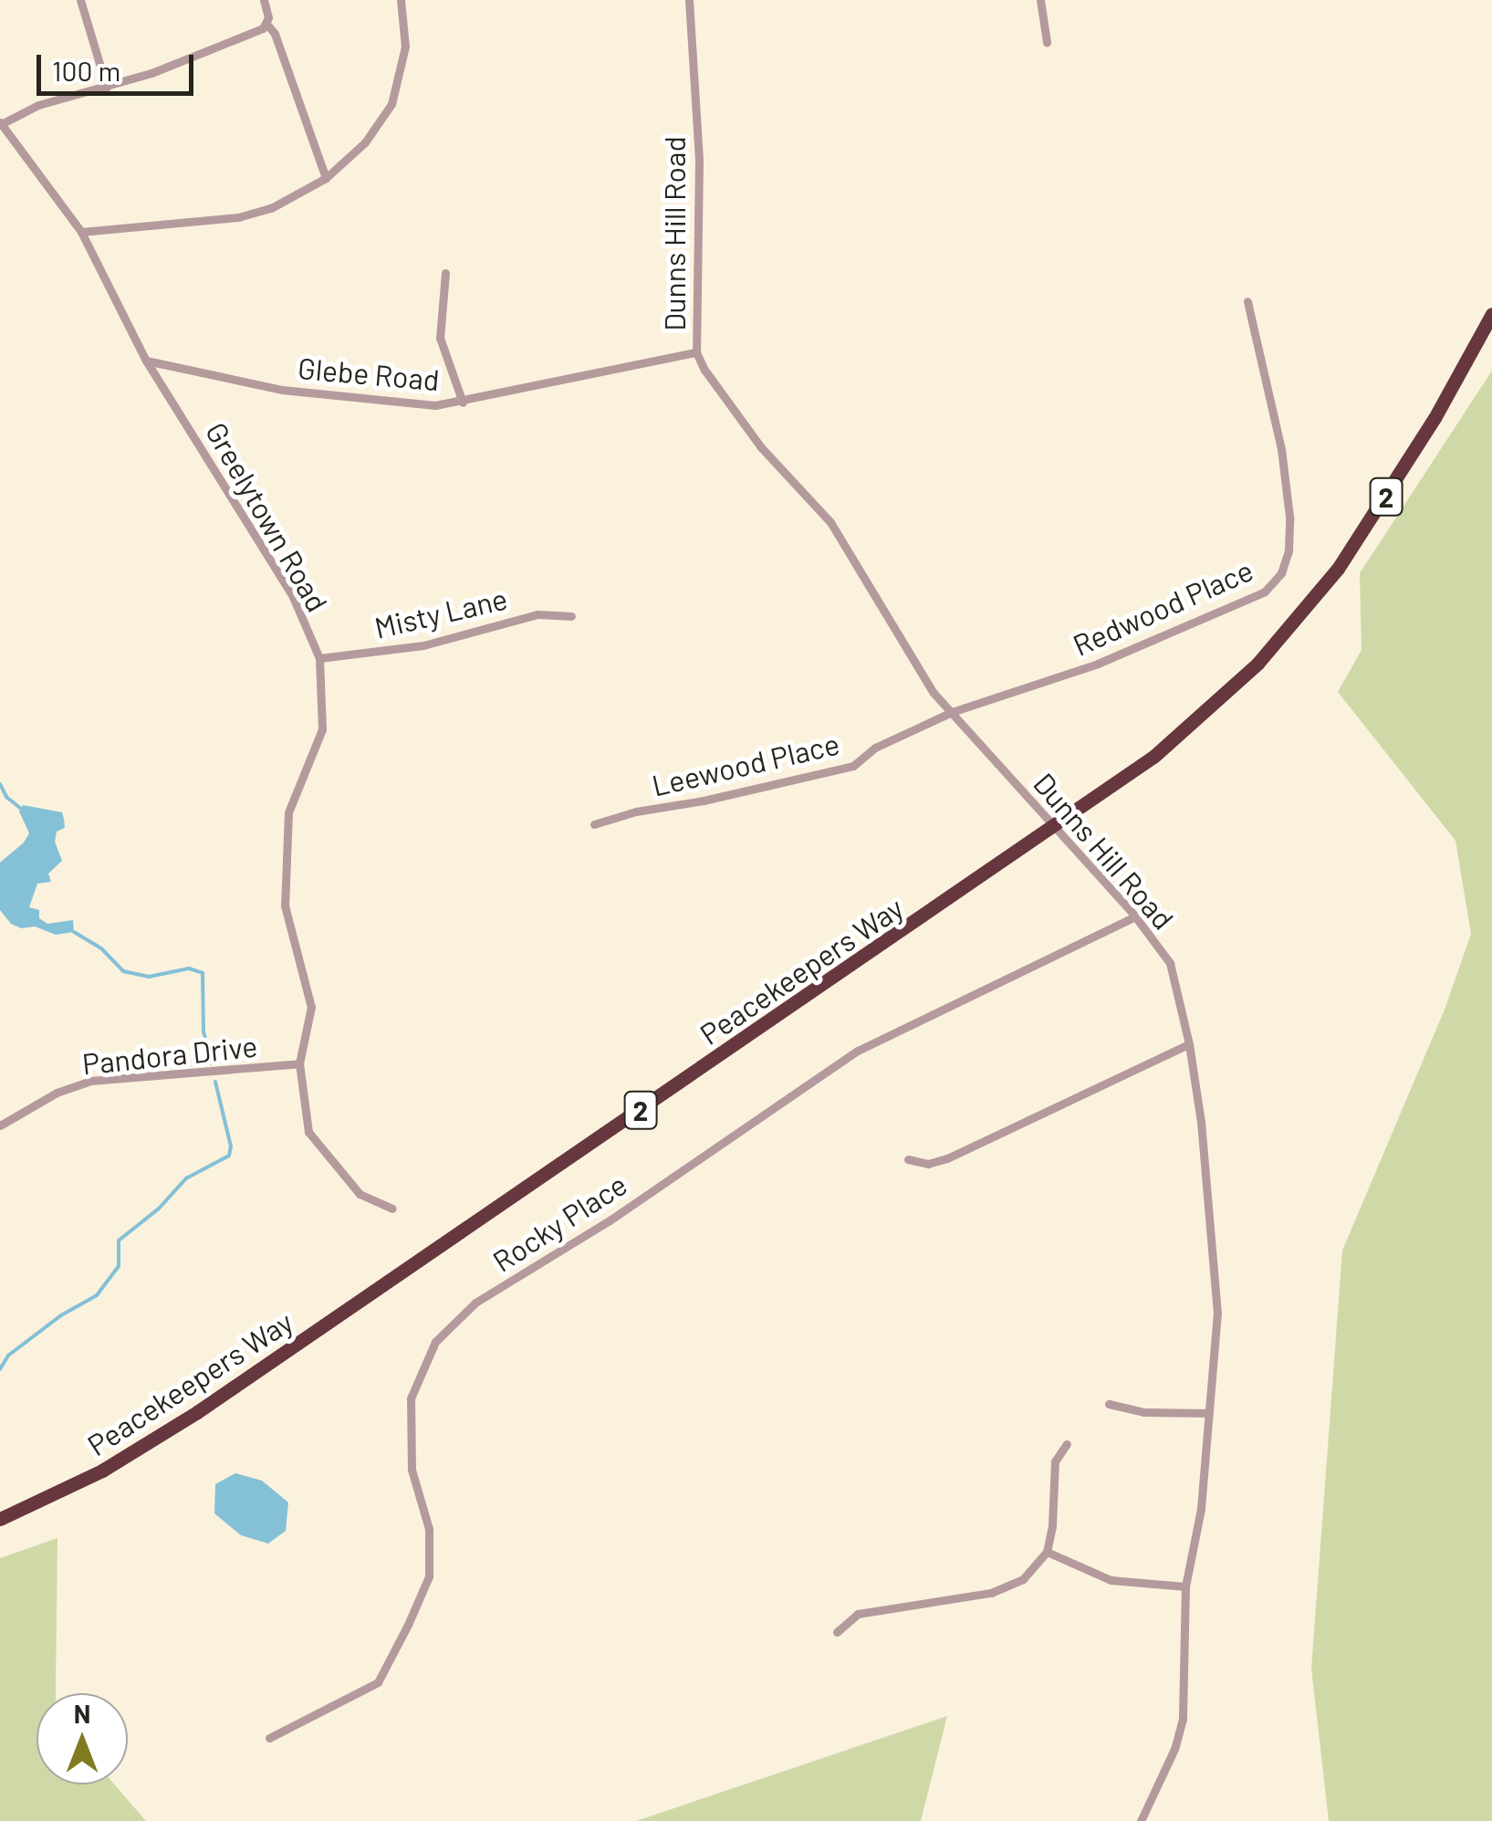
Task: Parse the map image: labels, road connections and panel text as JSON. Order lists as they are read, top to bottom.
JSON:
{
  "streets": {
    "highway": ["2", "Peacekeepers Way"],
    "street": [
      "Dunns Hill Road",
      "Glebe Road",
      "Greelytown Road",
      "Redwood Place",
      "Misty Lane",
      "Leewood Place",
      "Pandora Drive",
      "Rocky Place"
    ]
  },
  "crossings": [
    ["Dunns Hill Road", "Glebe Road"],
    ["Dunns Hill Road", "Redwood Place"],
    ["Dunns Hill Road", "Leewood Place"],
    ["Dunns Hill Road", "Rocky Place"],
    ["Glebe Road", "Greelytown Road"],
    ["Greelytown Road", "Misty Lane"],
    ["Greelytown Road", "Pandora Drive"],
    ["Redwood Place", "Leewood Place"]
  ],
  "scale_bar": "100 m",
  "north": "top"
}
